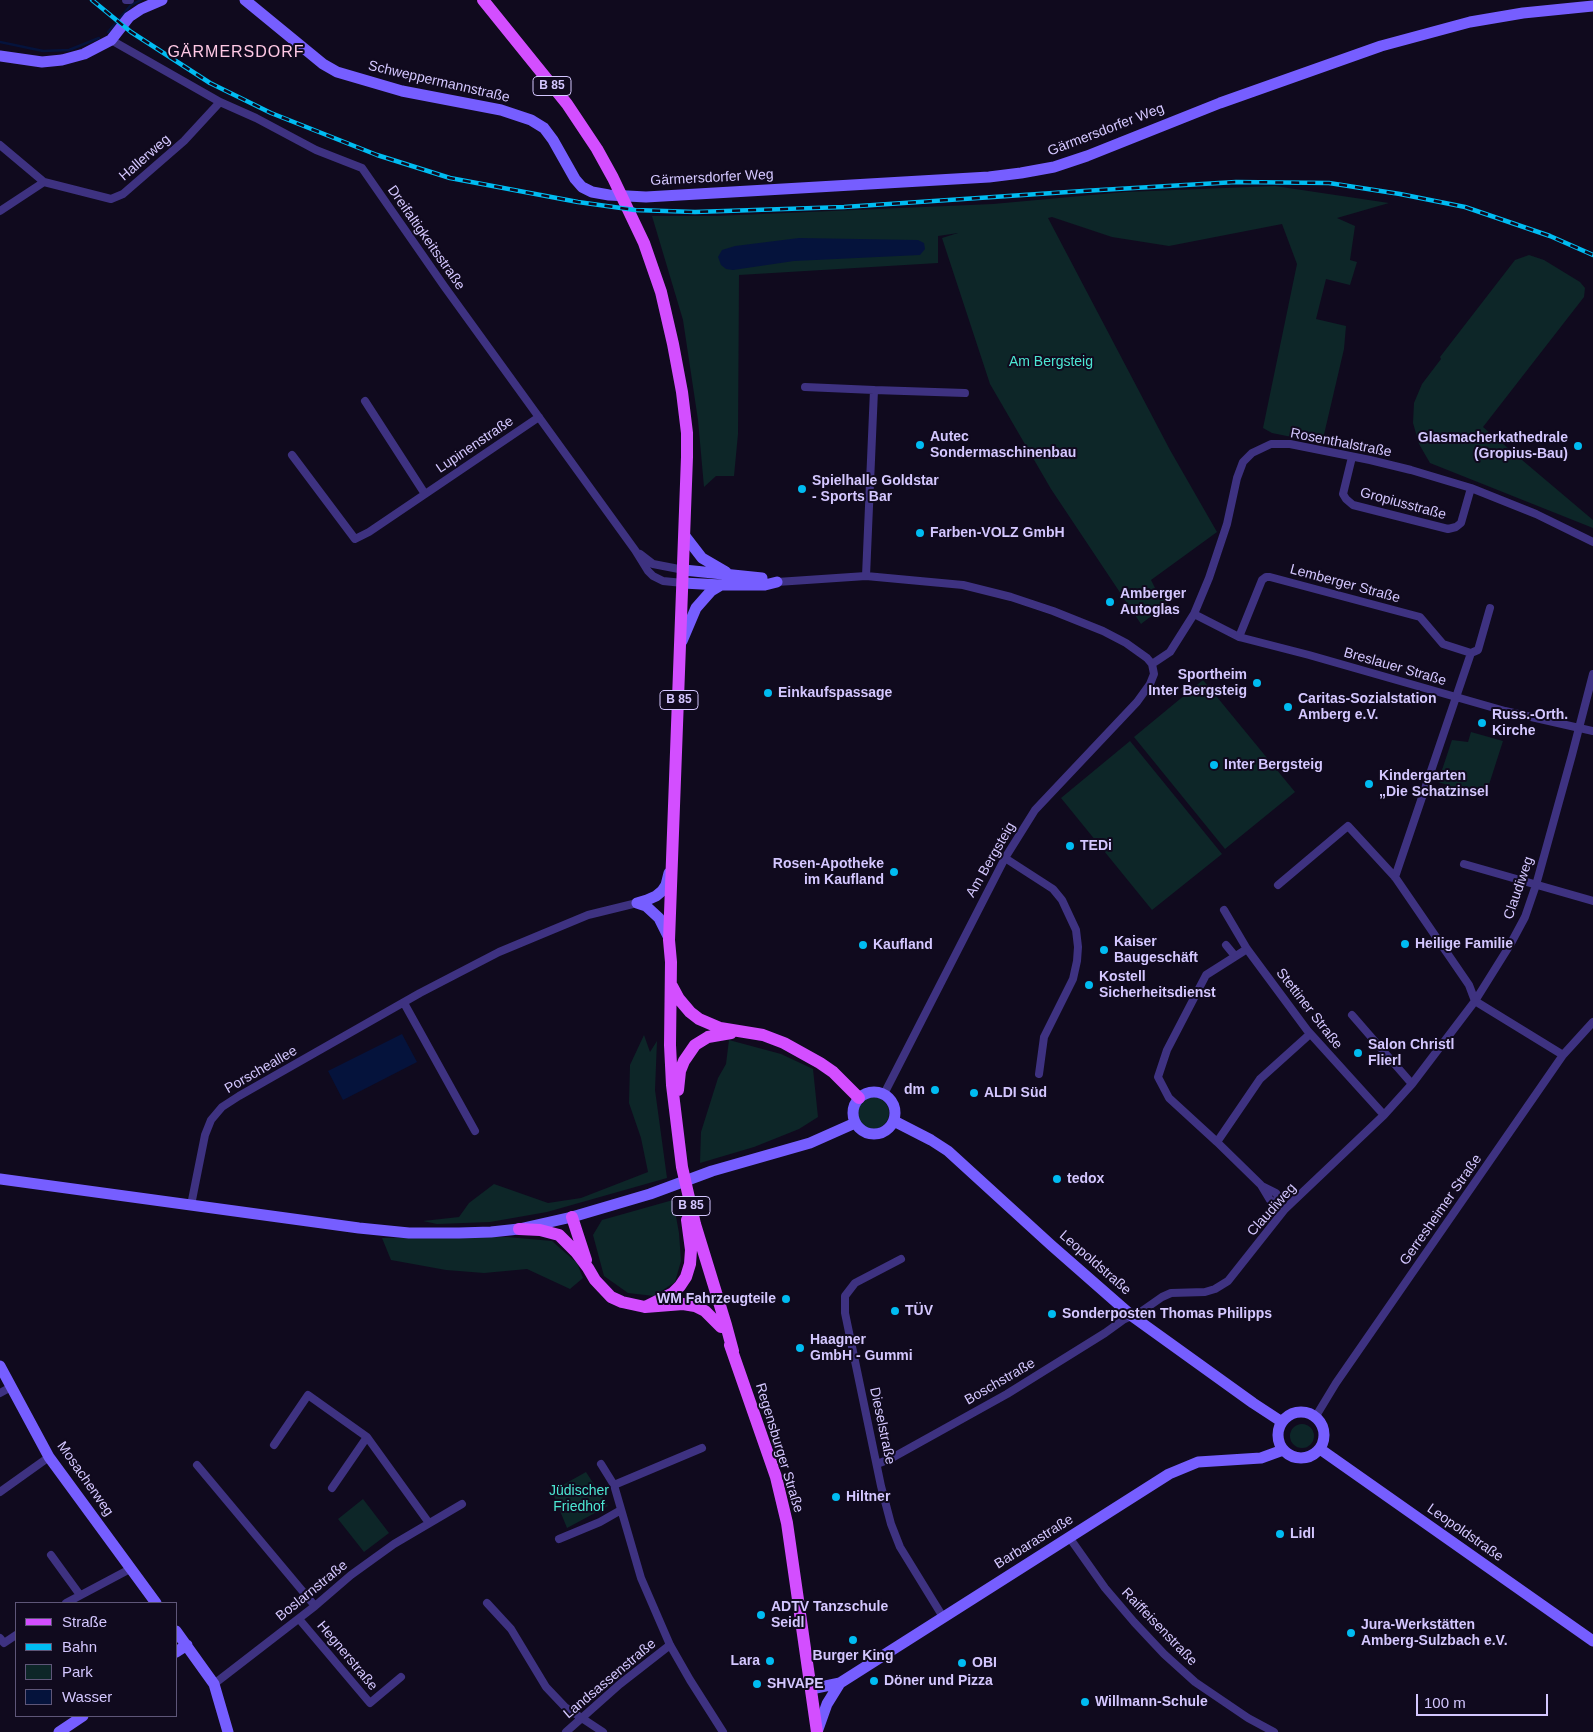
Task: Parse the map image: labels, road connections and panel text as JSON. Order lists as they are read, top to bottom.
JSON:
{
  "streets": {
    "main road": ["B 85", "Regensburger Straße"],
    "street": [
      "Schweppermannstraße",
      "Gärmersdorfer Weg",
      "Hallerweg",
      "Dreifaltigkeitsstraße",
      "Rosenthalstraße",
      "Lupinenstraße",
      "Gropiusstraße",
      "Lemberger Straße",
      "Breslauer Straße",
      "Am Bergsteig",
      "Claudiweg",
      "Stettiner Straße",
      "Porscheallee",
      "Gerresheimer Straße",
      "Leopoldstraße",
      "Boschstraße",
      "Dieselstraße",
      "Mosacherweg",
      "Barbarastraße",
      "Boslarnstraße",
      "Raiffeisenstraße",
      "Hegnerstraße",
      "Landsassenstraße"
    ]
  },
  "crossings": [
    ["Schweppermannstraße", "Gärmersdorfer Weg"],
    ["B 85", "Dreifaltigkeitsstraße"],
    ["B 85", "Regensburger Straße"],
    ["Hallerweg", "Dreifaltigkeitsstraße"],
    ["Dreifaltigkeitsstraße", "Lupinenstraße"],
    ["Rosenthalstraße", "Gropiusstraße"],
    ["Rosenthalstraße", "Breslauer Straße"],
    ["Rosenthalstraße", "Am Bergsteig"],
    ["Lemberger Straße", "Breslauer Straße"],
    ["Breslauer Straße", "Claudiweg"],
    ["Am Bergsteig", "Leopoldstraße"],
    ["Claudiweg", "Stettiner Straße"],
    ["Claudiweg", "Leopoldstraße"],
    ["Claudiweg", "Boschstraße"],
    ["Gerresheimer Straße", "Leopoldstraße"],
    ["Gerresheimer Straße", "Barbarastraße"],
    ["Leopoldstraße", "Boschstraße"],
    ["Leopoldstraße", "Barbarastraße"],
    ["Boschstraße", "Dieselstraße"],
    ["Dieselstraße", "Barbarastraße"],
    ["Regensburger Straße", "Barbarastraße"],
    ["Barbarastraße", "Raiffeisenstraße"],
    ["Boslarnstraße", "Hegnerstraße"]
  ],
  "districts": ["GÄRMERSDORF"],
  "parks": ["Am Bergsteig", "Jüdischer Friedhof"],
  "places": [
    "Autec Sondermaschinenbau",
    "Glasmacherkathedrale (Gropius-Bau)",
    "Spielhalle Goldstar - Sports Bar",
    "Farben-VOLZ GmbH",
    "Amberger Autoglas",
    "Sportheim Inter Bergsteig",
    "Einkaufspassage",
    "Caritas-Sozialstation Amberg e.V.",
    "Russ.-Orth. Kirche",
    "Inter Bergsteig",
    "Kindergarten „Die Schatzinsel",
    "TEDi",
    "Rosen-Apotheke im Kaufland",
    "Heilige Familie",
    "Kaufland",
    "Kaiser Baugeschäft",
    "Kostell Sicherheitsdienst",
    "Salon Christl Flierl",
    "dm",
    "ALDI Süd",
    "tedox",
    "WM Fahrzeugteile",
    "TÜV",
    "Sonderposten Thomas Philipps",
    "Haagner GmbH - Gummi",
    "Hiltner",
    "Lidl",
    "ADTV Tanzschule Seidl",
    "Jura-Werkstätten Amberg-Sulzbach e.V.",
    "Burger King",
    "Lara",
    "OBI",
    "Döner und Pizza",
    "SHVAPE",
    "Willmann-Schule"
  ],
  "legend": [
    "Straße",
    "Bahn",
    "Park",
    "Wasser"
  ],
  "scale_bar": "100 m"
}
